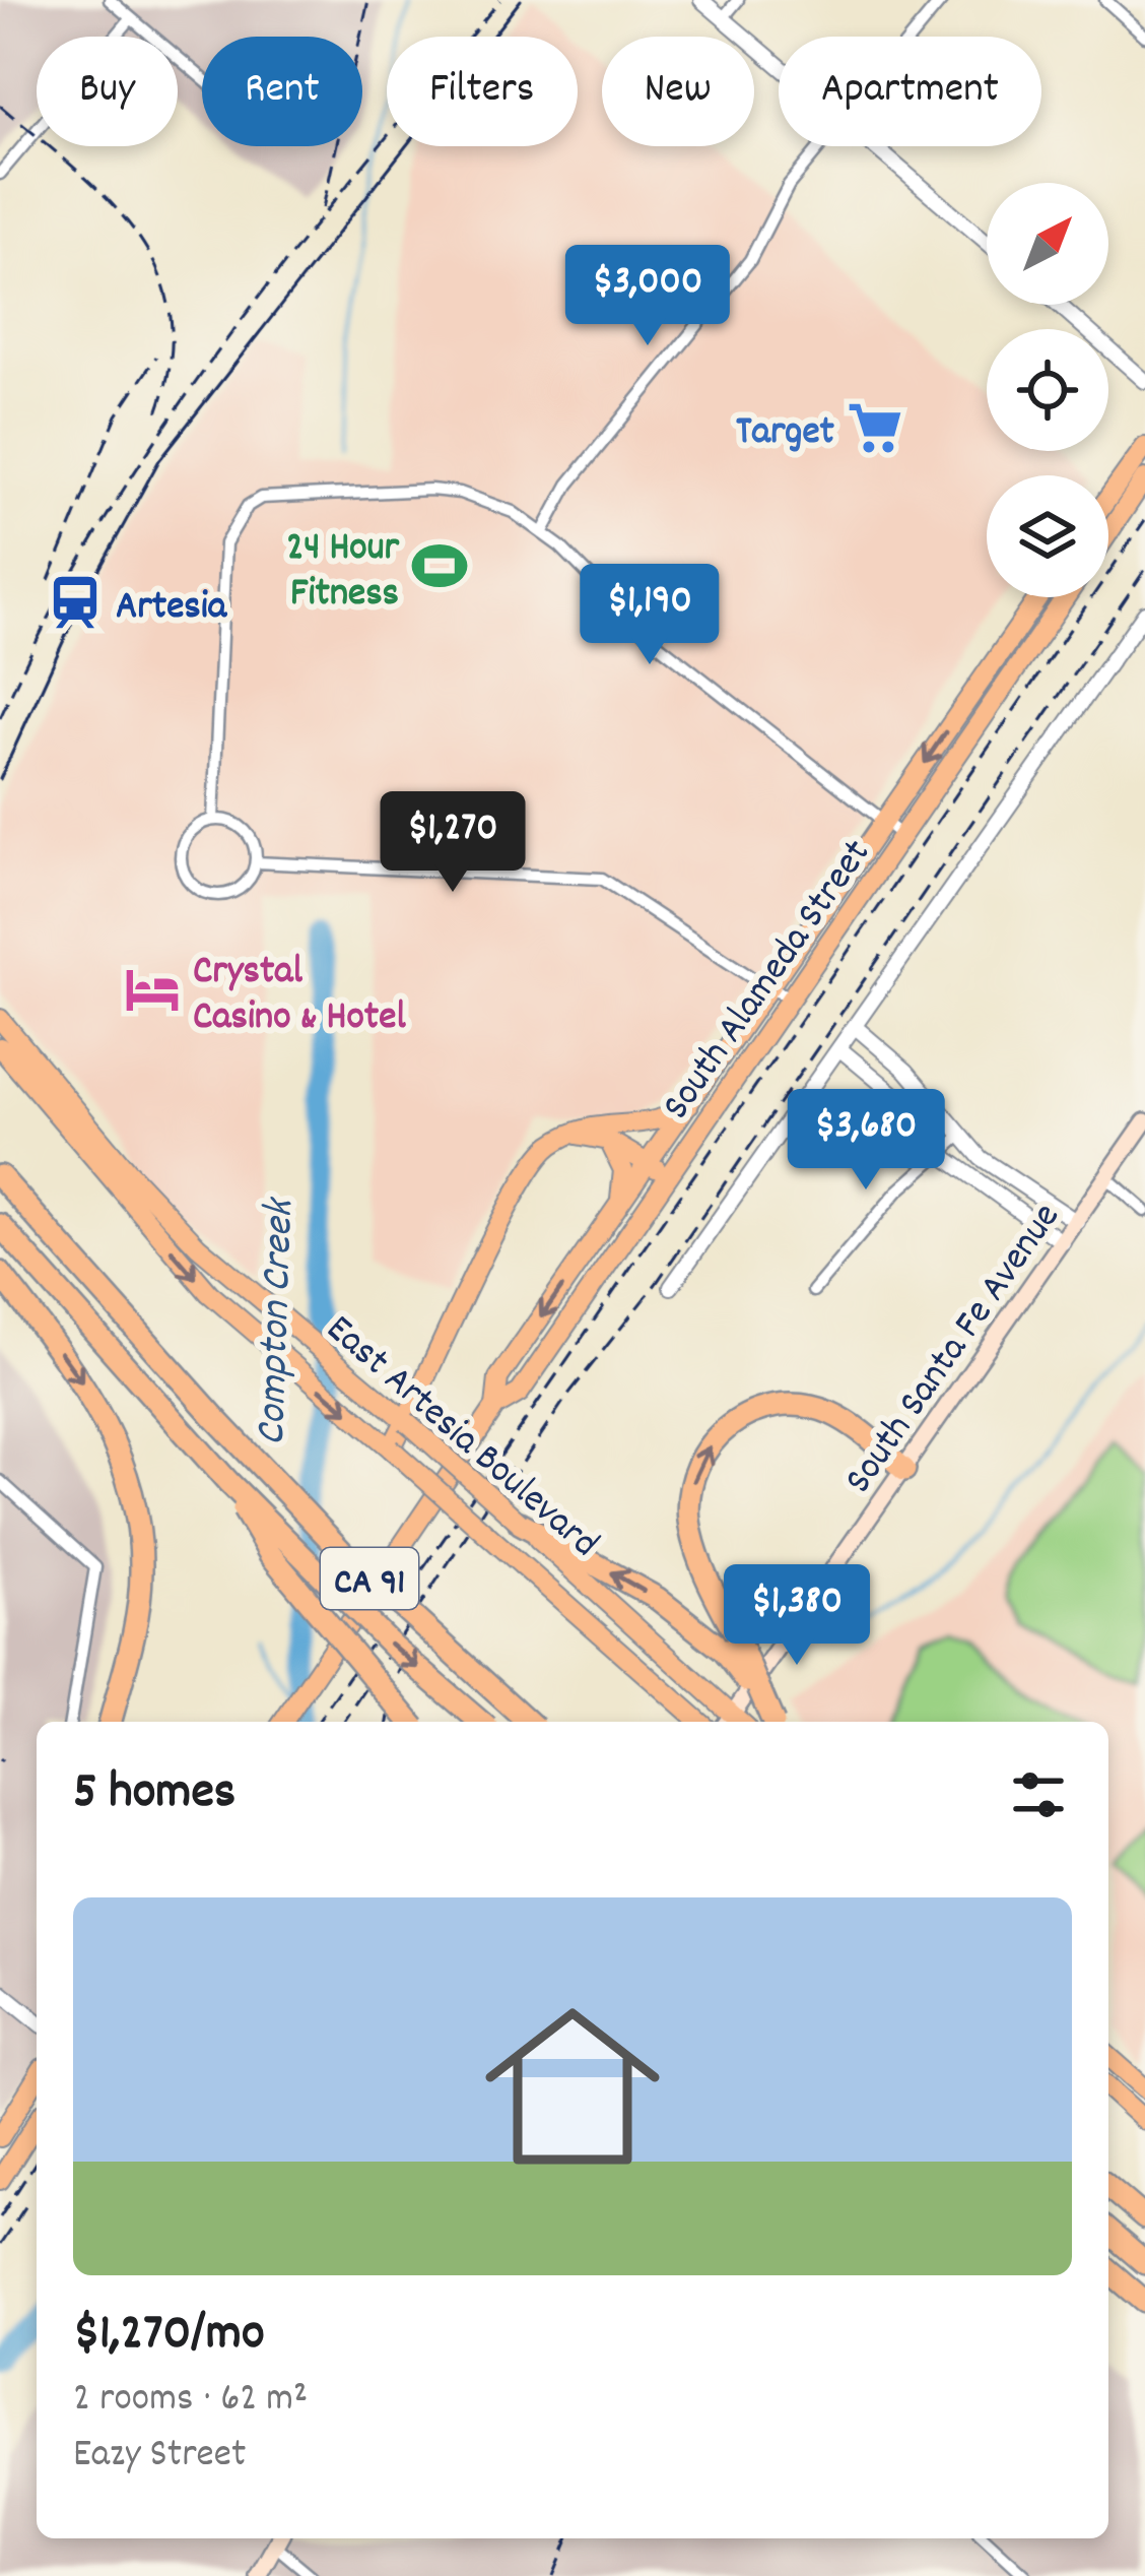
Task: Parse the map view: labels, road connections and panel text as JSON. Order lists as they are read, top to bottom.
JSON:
{
  "streets": {
    "highway": ["CA 91"],
    "main road": ["South Alameda Street", "South Santa Fe Avenue", "East Artesia Boulevard"]
  },
  "water": ["Compton Creek"],
  "places": {
    "supermarket": ["Target"],
    "sports": ["24 Hour Fitness"],
    "station": ["Artesia"],
    "hotel": ["Crystal Casino & Hotel"]
  },
  "north": "top right",
  "page": {
    "chip": [
      "Buy",
      "Rent",
      "Filters",
      "New",
      "Apartment"
    ],
    "price": [
      "$3,000",
      "$1,190",
      "$1,270",
      "$3,680",
      "$1,380"
    ],
    "heading": "5 homes",
    "list": [
      {
        "name": "$1,270/mo",
        "note": "2 rooms · 62 m² · Eazy Street"
      }
    ]
  }
}
